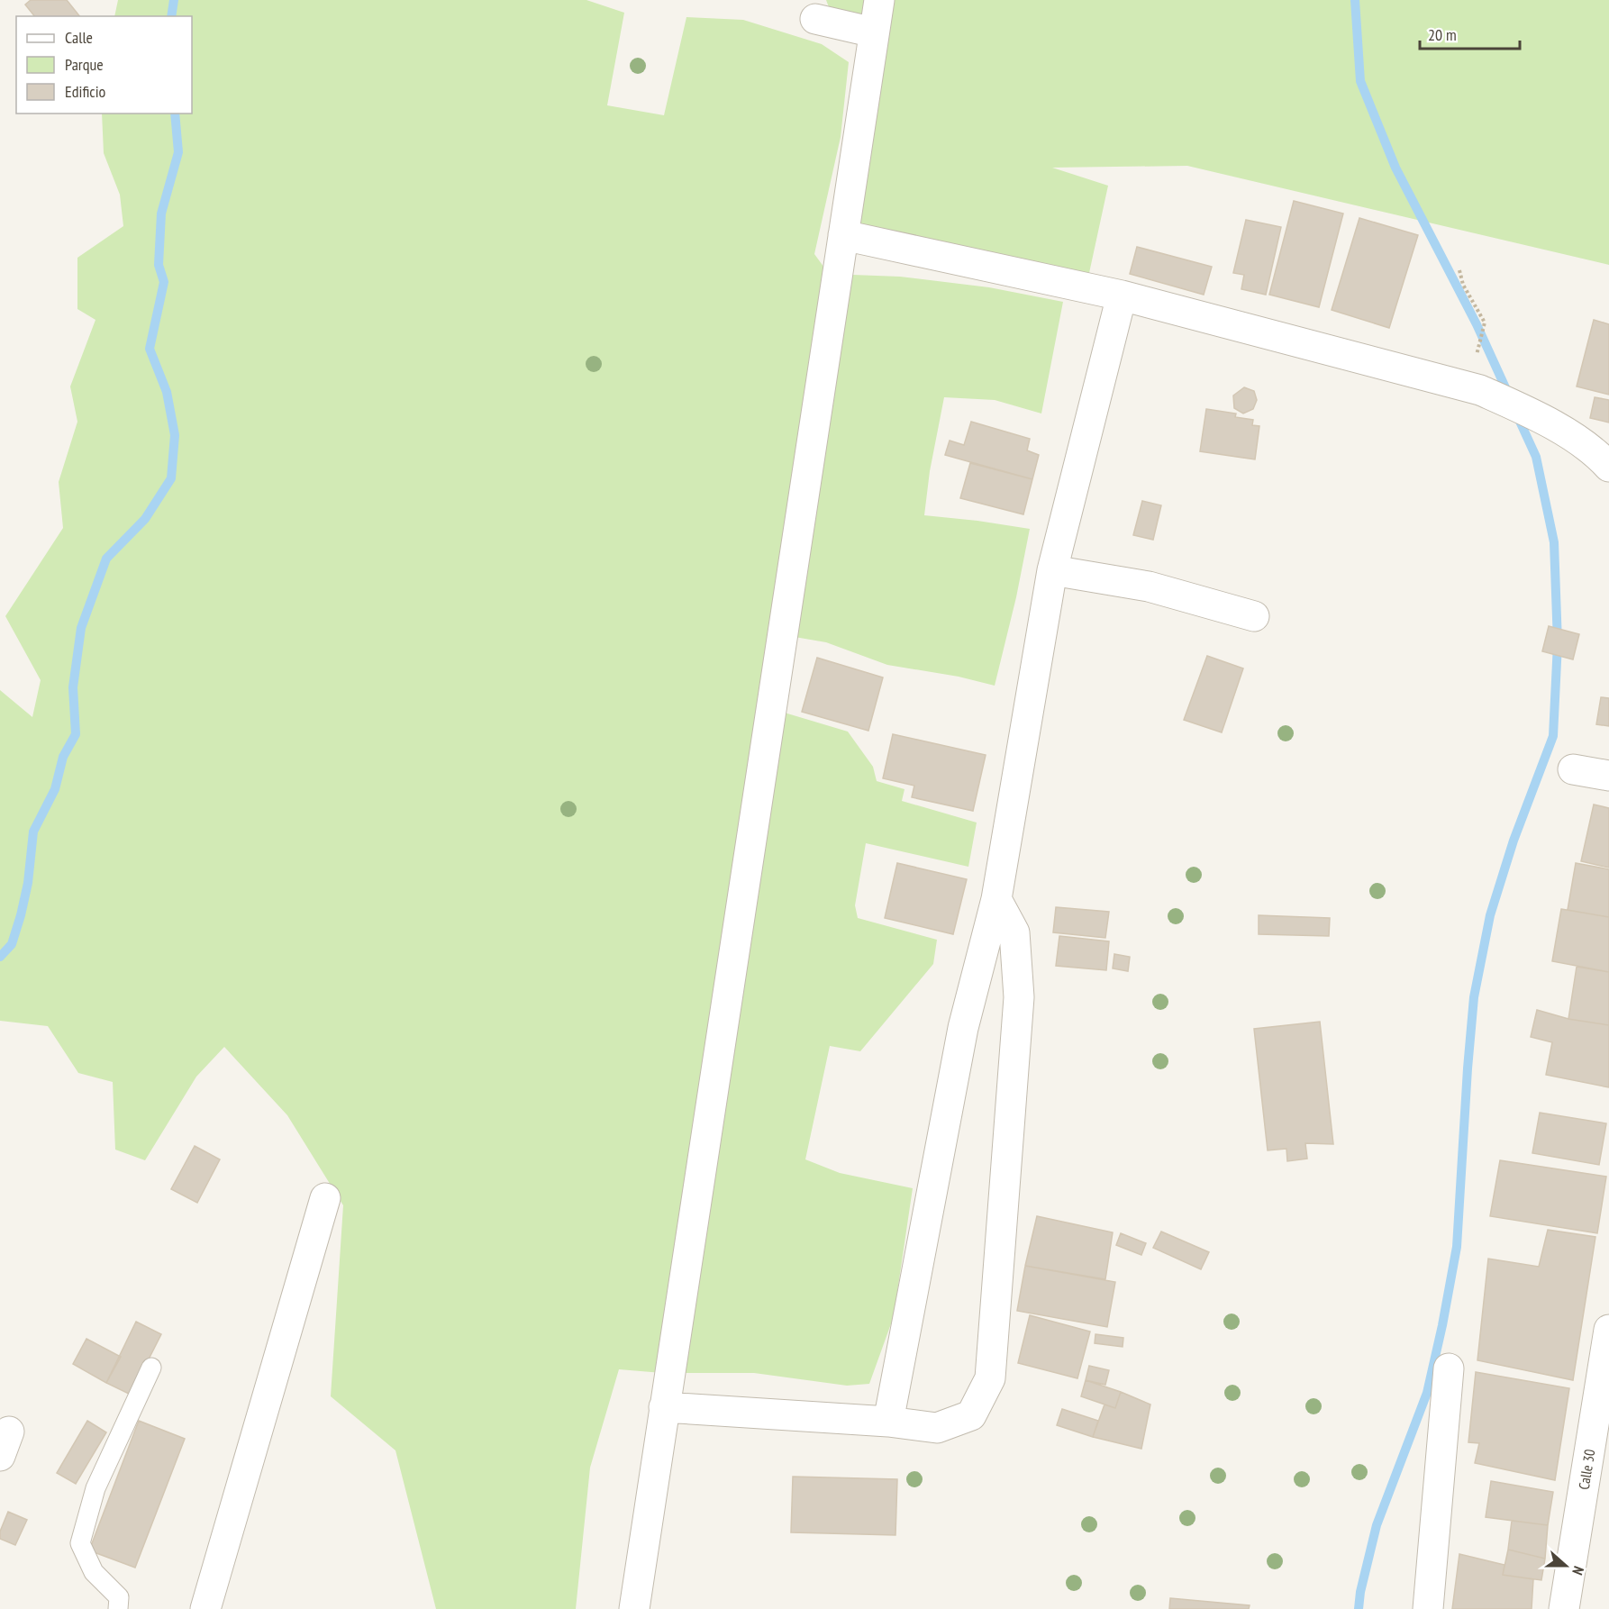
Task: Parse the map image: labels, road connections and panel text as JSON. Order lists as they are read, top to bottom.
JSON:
{
  "streets": {
    "street": ["Calle 30"]
  },
  "legend": ["Calle", "Parque", "Edificio"],
  "scale_bar": "20 m",
  "north": "right"
}
